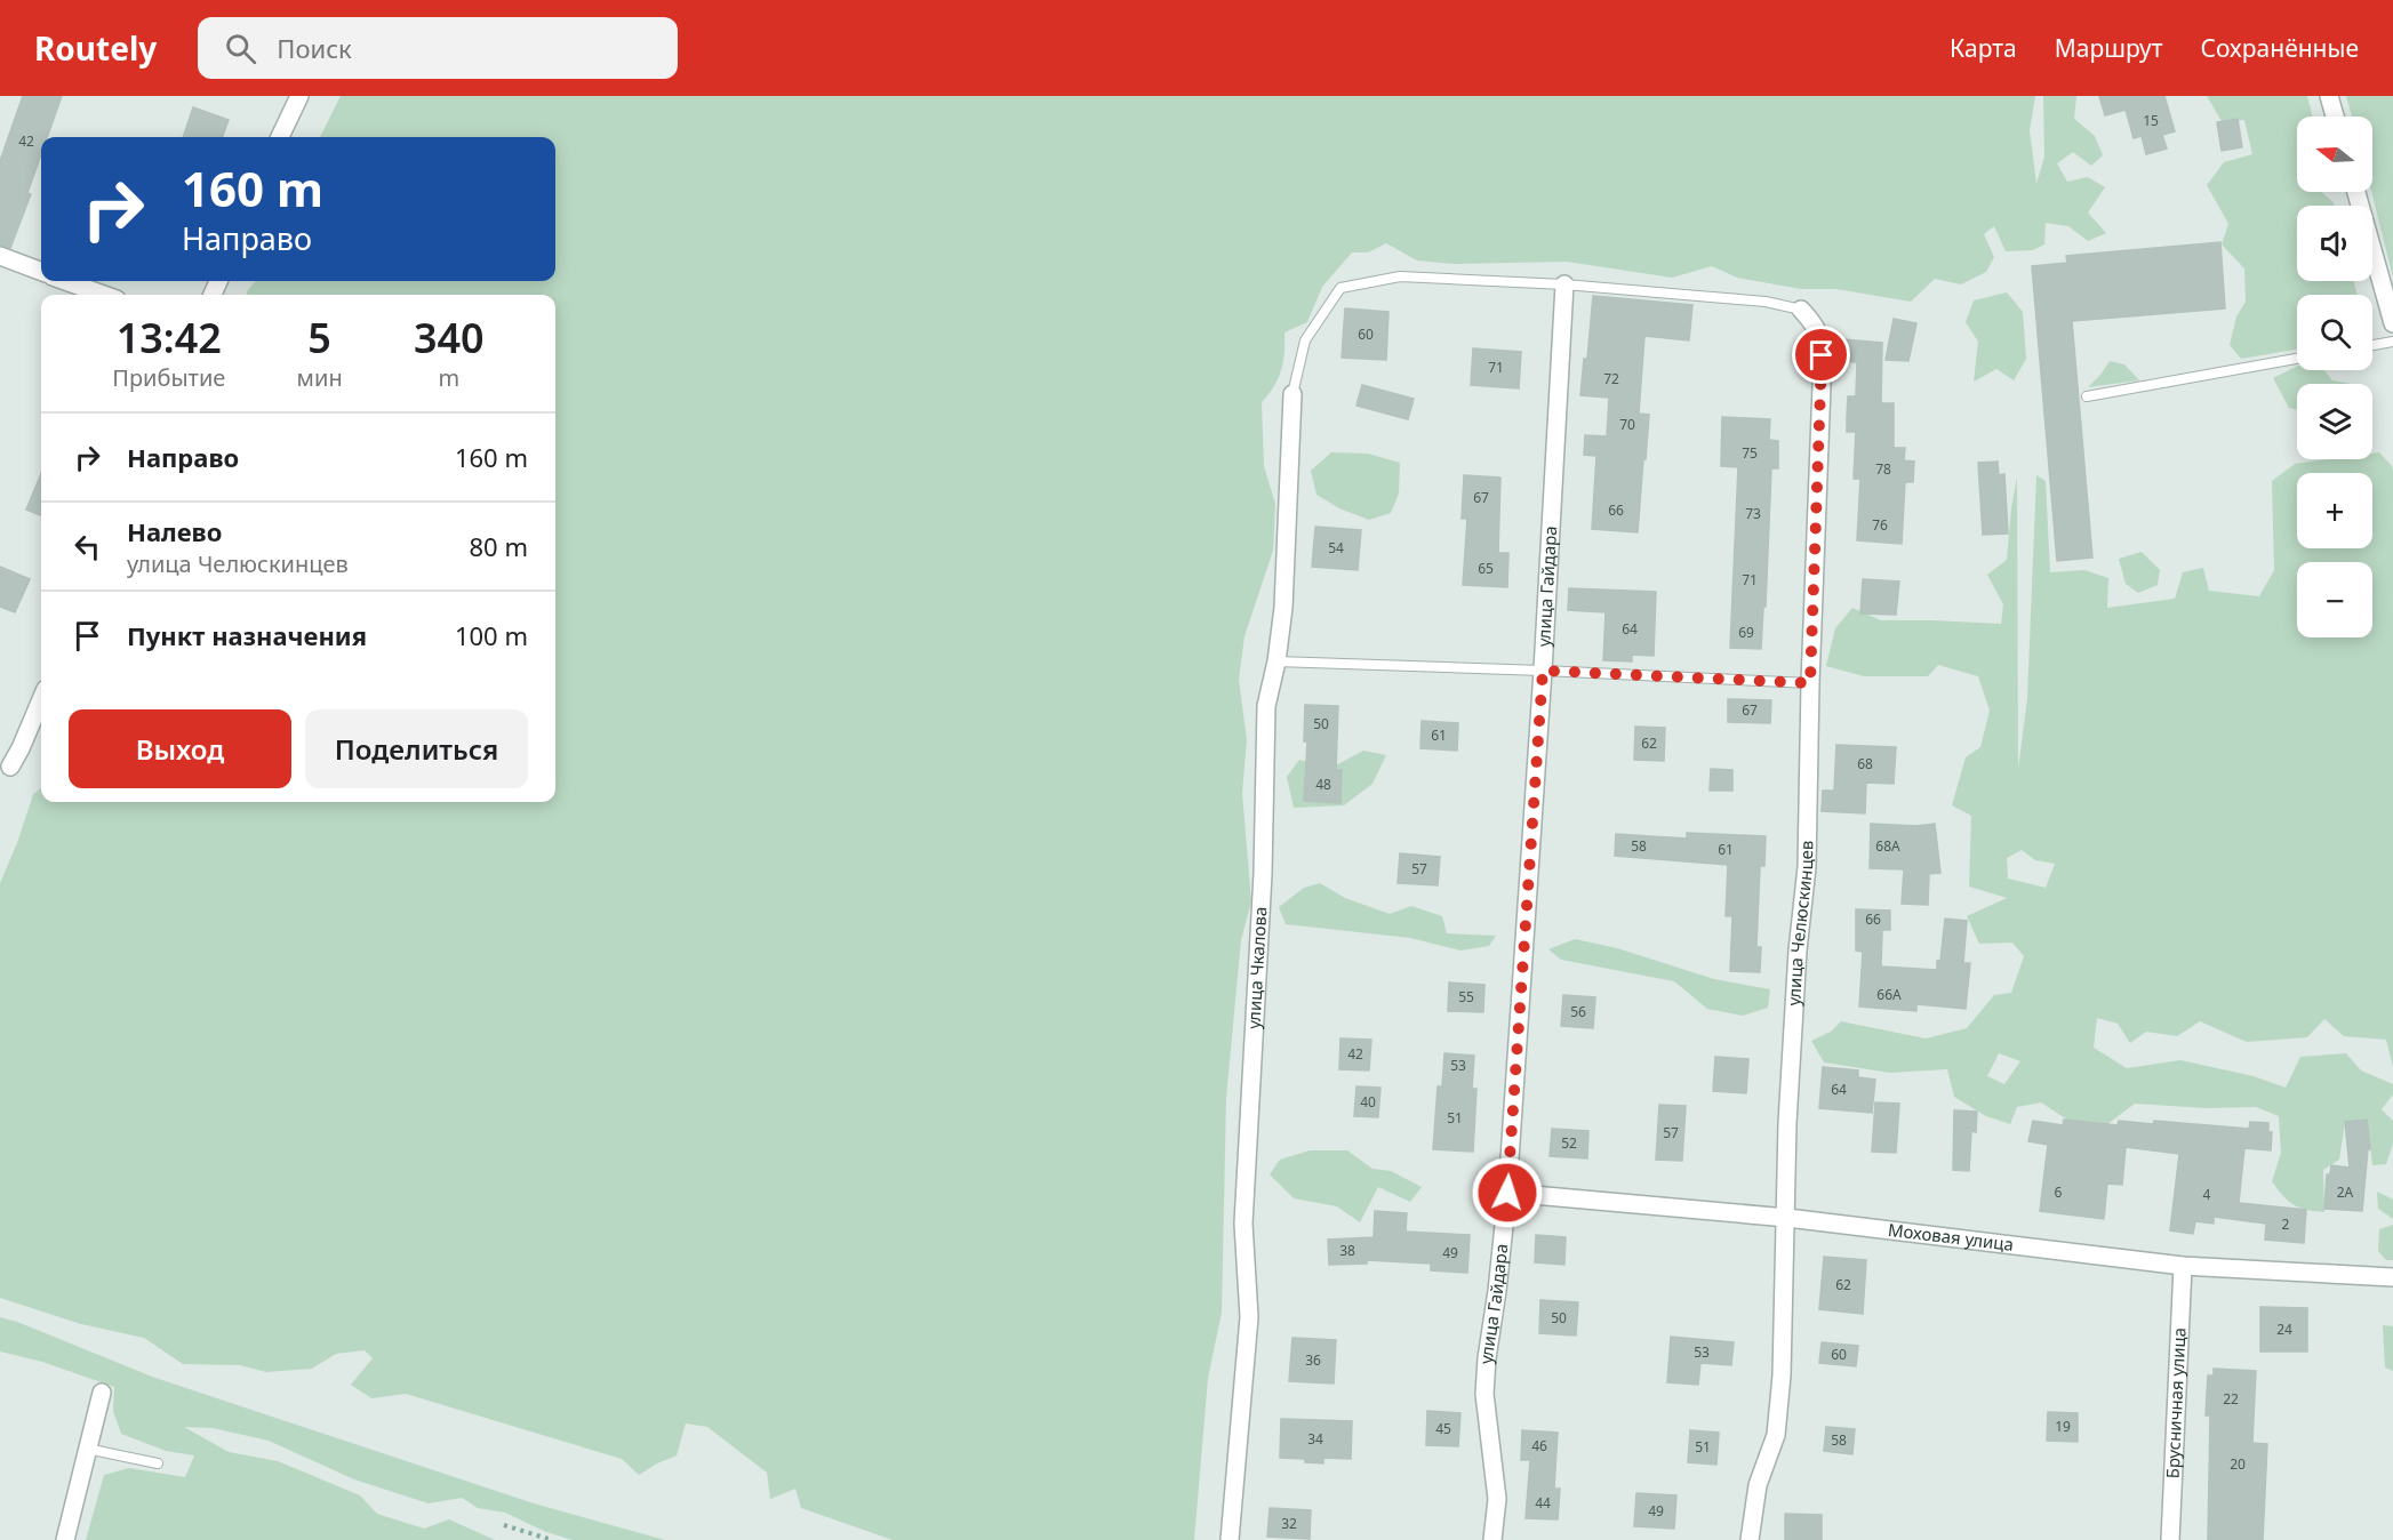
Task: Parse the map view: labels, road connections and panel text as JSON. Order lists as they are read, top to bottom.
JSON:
{
  "streets": {
    "street": [
      "улица Гайдара",
      "улица Челюскинцев",
      "улица Чкалова",
      "Моховая улица",
      "Брусничная улица"
    ]
  },
  "crossings": [
    ["улица Гайдара", "Моховая улица"],
    ["улица Челюскинцев", "Моховая улица"],
    ["Моховая улица", "Брусничная улица"]
  ],
  "house_numbers": [
    "15",
    "42",
    "60",
    "71",
    "72",
    "70",
    "75",
    "78",
    "67",
    "66",
    "73",
    "76",
    "54",
    "65",
    "71",
    "64",
    "69",
    "67",
    "50",
    "61",
    "62",
    "68",
    "48",
    "58",
    "68А",
    "61",
    "57",
    "66",
    "66А",
    "55",
    "56",
    "42",
    "53",
    "64",
    "40",
    "51",
    "57",
    "52",
    "6",
    "2А",
    "4",
    "2",
    "38",
    "49",
    "62",
    "50",
    "24",
    "53",
    "60",
    "36",
    "22",
    "19",
    "45",
    "34",
    "58",
    "46",
    "51",
    "20",
    "44",
    "49",
    "32"
  ],
  "north": "left",
  "page": {
    "header": "Routely",
    "search": "Поиск",
    "nav": ["Карта", "Маршрут", "Сохранённые"],
    "map_buttons": ["+", "−"],
    "turn": ["160 m", "Направо"],
    "eta": [
      "13:42",
      "Прибытие",
      "5",
      "мин",
      "340",
      "m"
    ],
    "list": [
      {
        "name": "Направо",
        "value": "160 m"
      },
      {
        "name": "Налево",
        "note": "улица Челюскинцев",
        "value": "80 m"
      },
      {
        "name": "Пункт назначения",
        "value": "100 m"
      }
    ],
    "buttons": ["Выход", "Поделиться"]
  }
}
